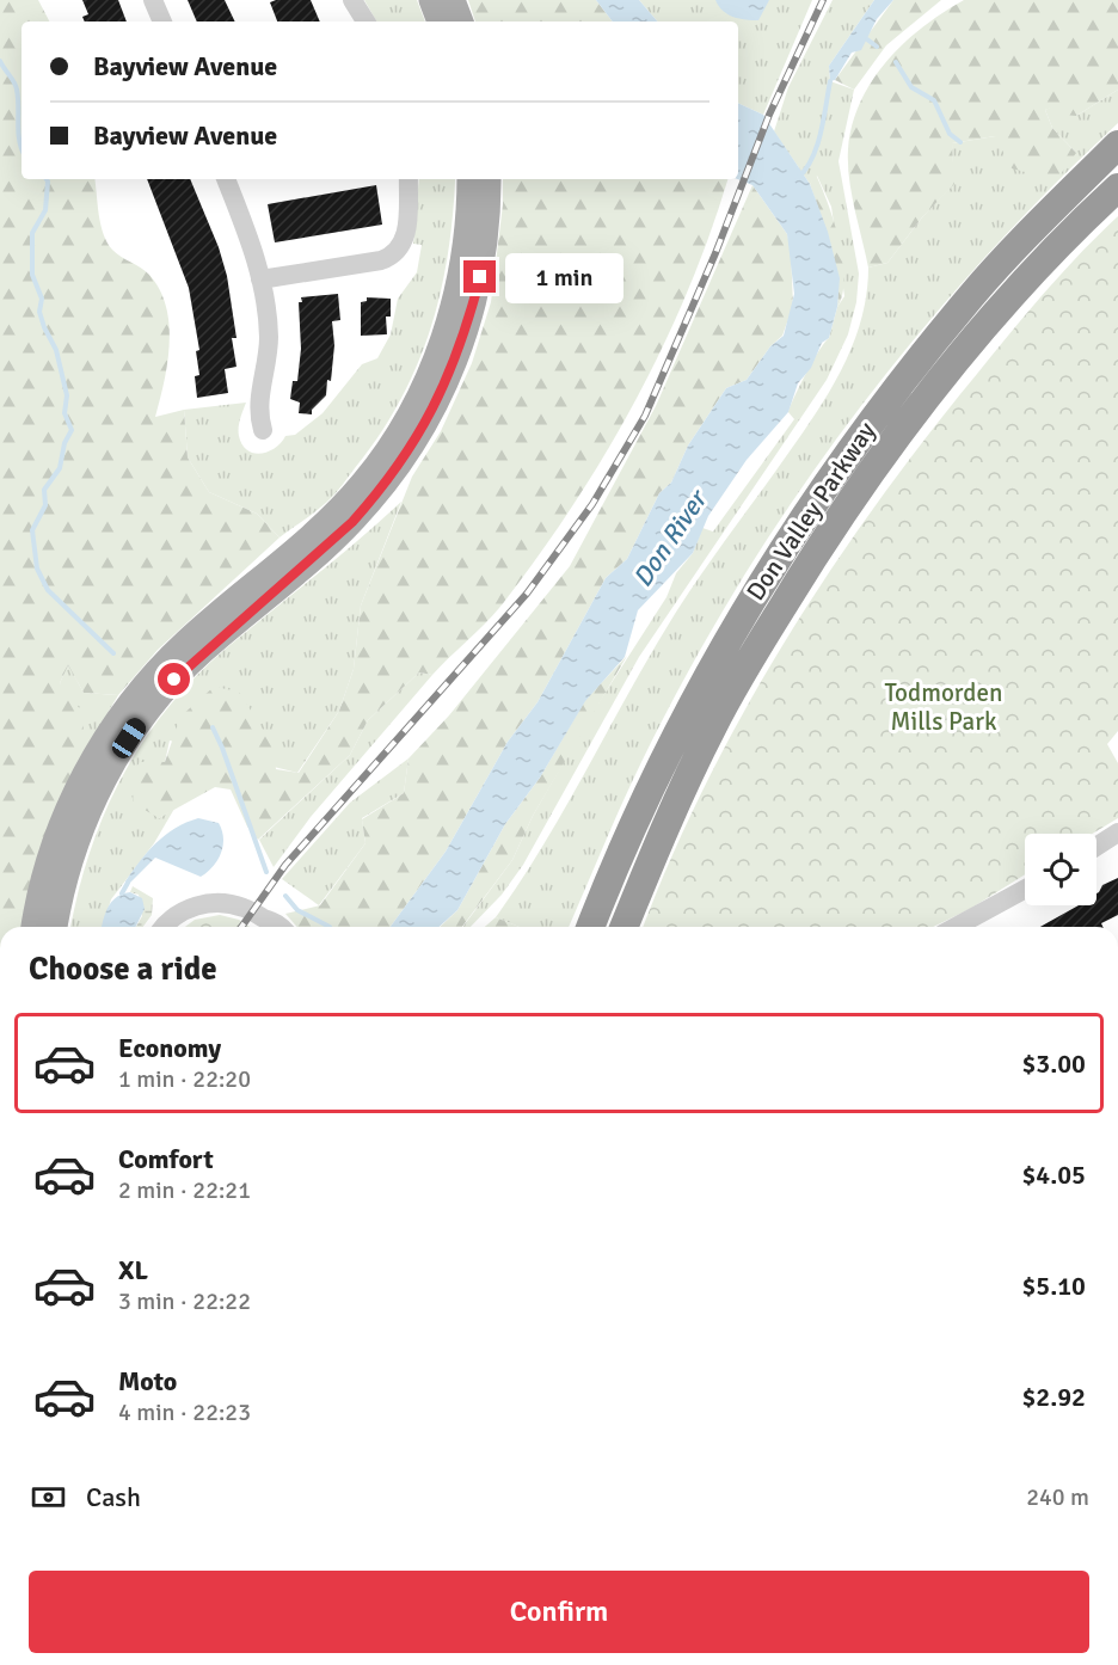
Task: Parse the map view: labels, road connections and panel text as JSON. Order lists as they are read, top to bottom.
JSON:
{
  "streets": {
    "highway": ["Don Valley Parkway"]
  },
  "water": ["Don River"],
  "parks": ["Todmorden Mills Park"],
  "page": {
    "banner": ["Bayview Avenue", "Bayview Avenue"],
    "bubble": "1 min",
    "heading": "Choose a ride",
    "list": [
      {
        "name": "Economy",
        "note": "1 min · 22:20",
        "value": "$3.00"
      },
      {
        "name": "Comfort",
        "note": "2 min · 22:21",
        "value": "$4.05"
      },
      {
        "name": "XL",
        "note": "3 min · 22:22",
        "value": "$5.10"
      },
      {
        "name": "Moto",
        "note": "4 min · 22:23",
        "value": "$2.92"
      }
    ],
    "pay": ["Cash", "240 m"],
    "buttons": "Confirm"
  }
}
